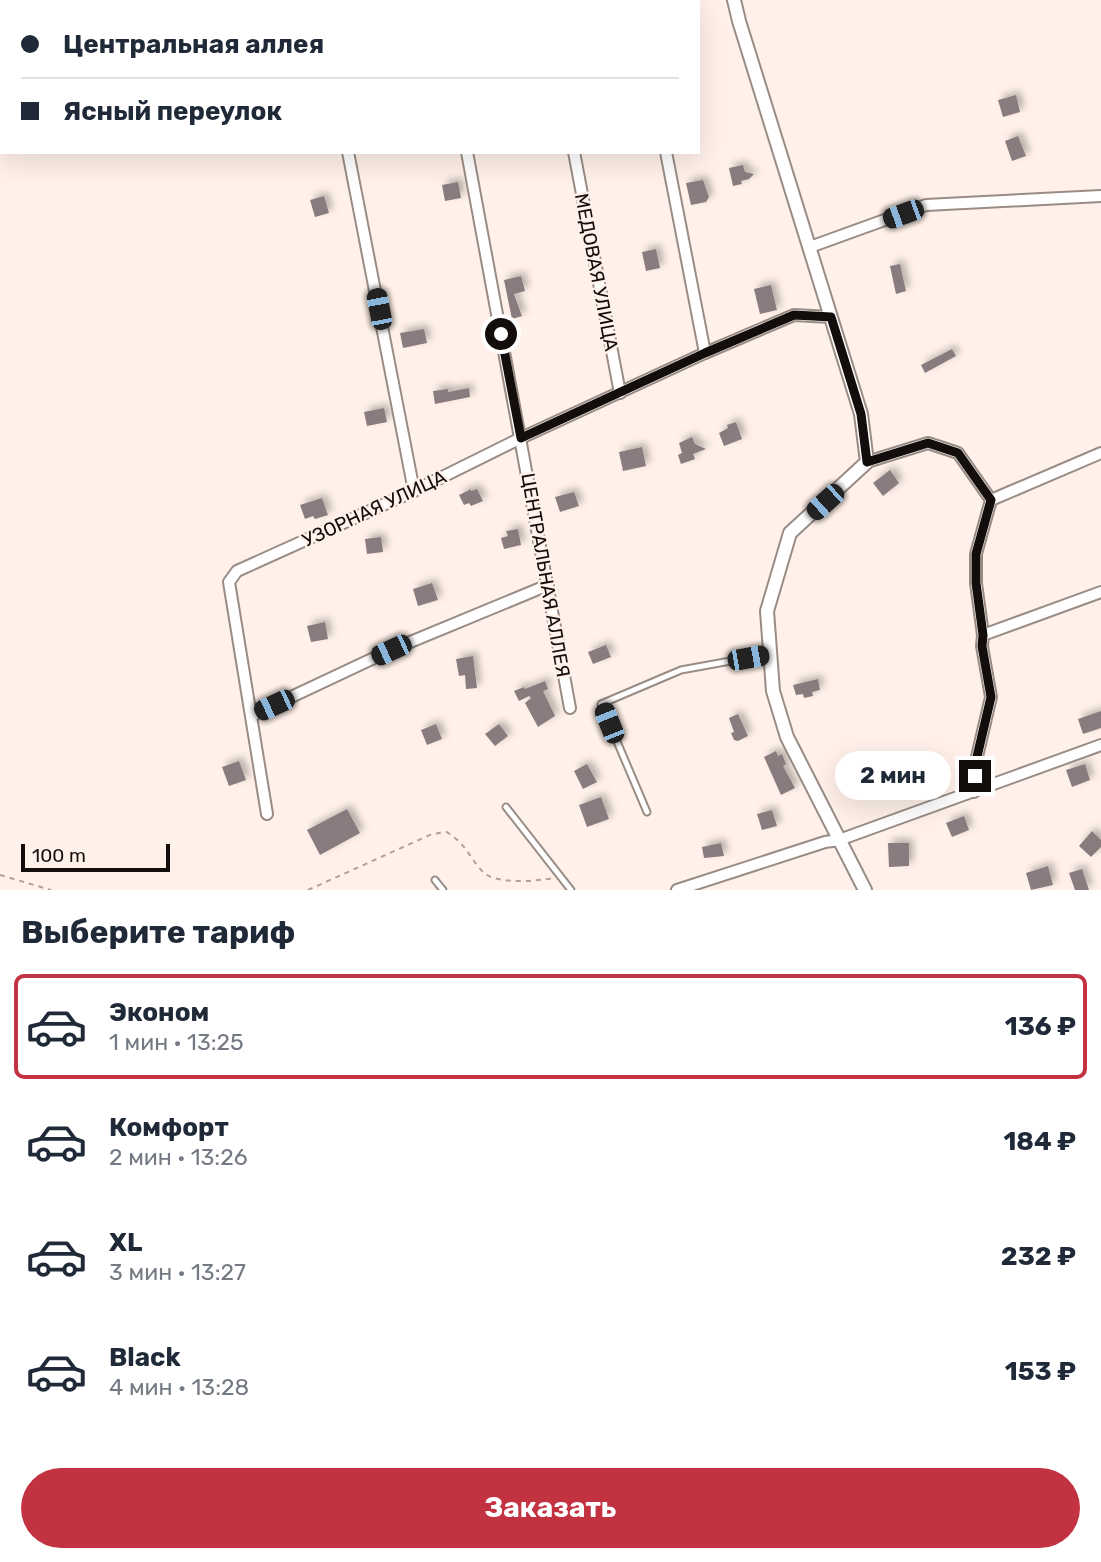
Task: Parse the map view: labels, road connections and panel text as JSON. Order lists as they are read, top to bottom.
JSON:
{
  "streets": {
    "street": ["МЕДОВАЯ УЛИЦА", "УЗОРНАЯ УЛИЦА", "ЦЕНТРАЛЬНАЯ АЛЛЕЯ"]
  },
  "crossings": [
    ["МЕДОВАЯ УЛИЦА", "УЗОРНАЯ УЛИЦА"],
    ["УЗОРНАЯ УЛИЦА", "ЦЕНТРАЛЬНАЯ АЛЛЕЯ"]
  ],
  "scale_bar": "100 m",
  "page": {
    "banner": ["Центральная аллея", "Ясный переулок"],
    "bubble": "2 мин",
    "scale": "100 m",
    "heading": "Выберите тариф",
    "list": [
      {
        "name": "Эконом",
        "note": "1 мин · 13:25",
        "value": "136 ₽"
      },
      {
        "name": "Комфорт",
        "note": "2 мин · 13:26",
        "value": "184 ₽"
      },
      {
        "name": "XL",
        "note": "3 мин · 13:27",
        "value": "232 ₽"
      },
      {
        "name": "Black",
        "note": "4 мин · 13:28",
        "value": "153 ₽"
      }
    ],
    "buttons": "Заказать"
  }
}
